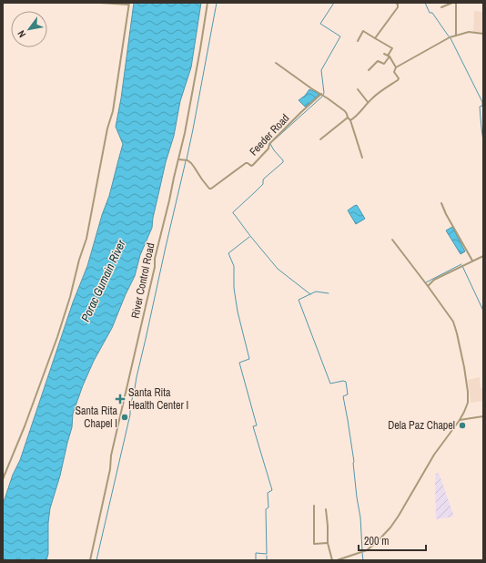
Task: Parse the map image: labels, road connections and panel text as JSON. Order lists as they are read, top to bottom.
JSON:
{
  "streets": {
    "street": ["Feeder Road", "River Control Road"]
  },
  "crossings": [
    ["Feeder Road", "River Control Road"]
  ],
  "water": ["Porac Gumain River"],
  "places": {
    "health": ["Santa Rita Health Center I"],
    "other": ["Santa Rita Chapel I", "Dela Paz Chapel"]
  },
  "scale_bar": "200 m",
  "north": "bottom left"
}
